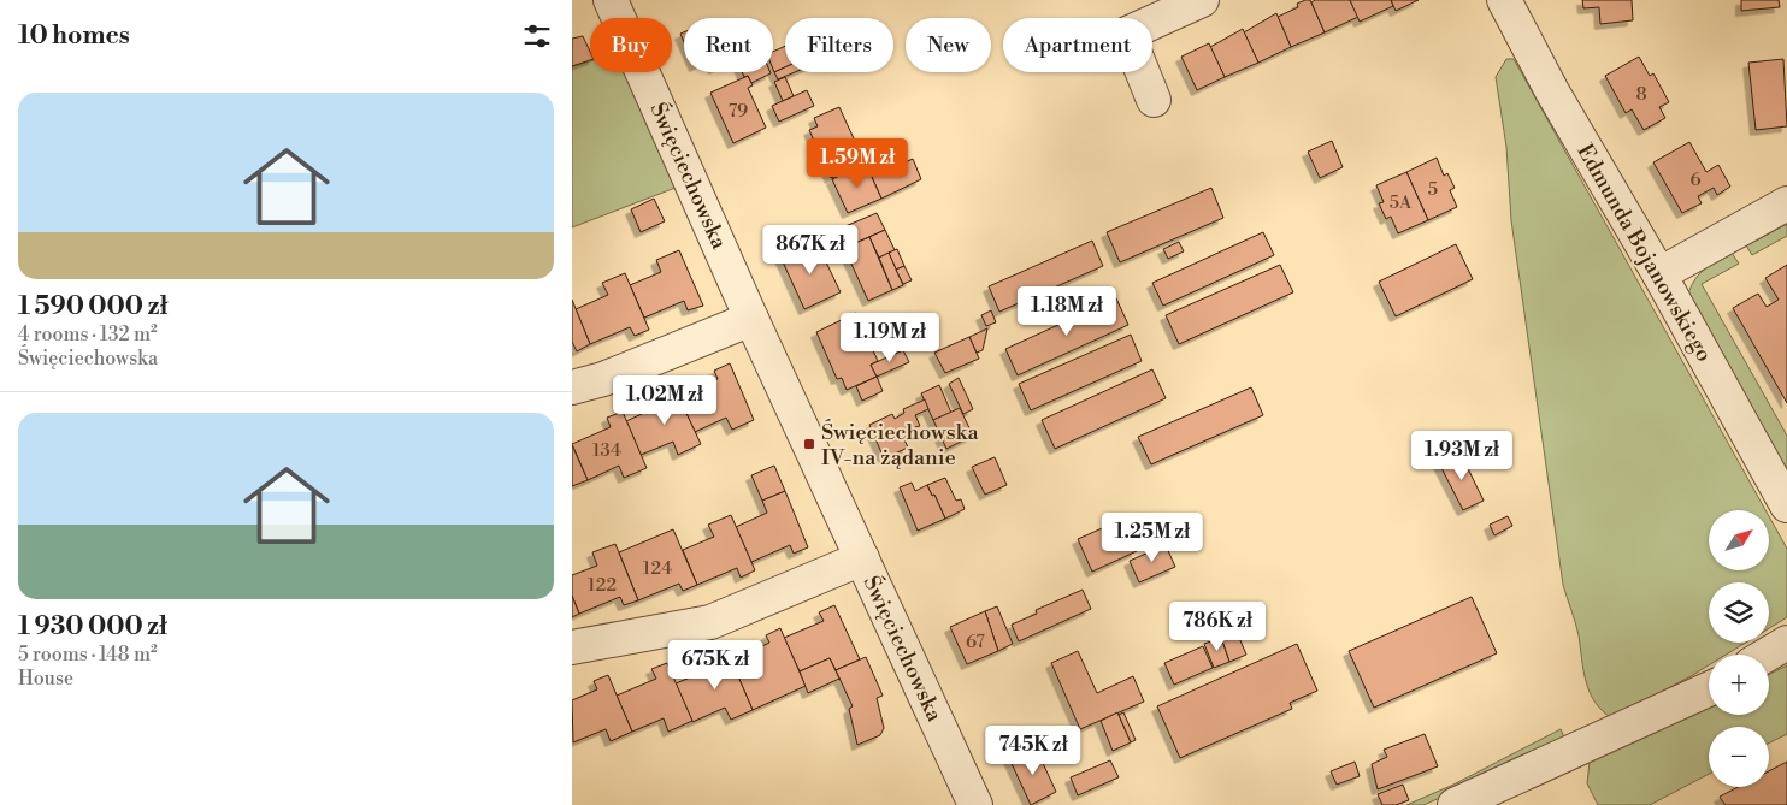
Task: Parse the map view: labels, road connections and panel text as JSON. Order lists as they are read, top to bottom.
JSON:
{
  "streets": {
    "street": ["Święciechowska", "Edmunda Bojanowskiego"]
  },
  "places": {
    "transit": ["Święciechowska IV-na żądanie"]
  },
  "house_numbers": [
    "8",
    "79",
    "6",
    "5",
    "5A",
    "134",
    "124",
    "122",
    "67"
  ],
  "north": "top right",
  "page": {
    "heading": "10 homes",
    "chip": [
      "Buy",
      "Rent",
      "Filters",
      "New",
      "Apartment"
    ],
    "list": [
      {
        "name": "1 590 000 zł",
        "note": "4 rooms · 132 m² · Święciechowska"
      },
      {
        "name": "1 930 000 zł",
        "note": "5 rooms · 148 m² · House"
      }
    ],
    "price": [
      "1.59M zł",
      "867K zł",
      "1.18M zł",
      "1.19M zł",
      "1.02M zł",
      "1.93M zł",
      "1.25M zł",
      "786K zł",
      "675K zł",
      "745K zł"
    ],
    "map_buttons": ["+", "−"]
  }
}
